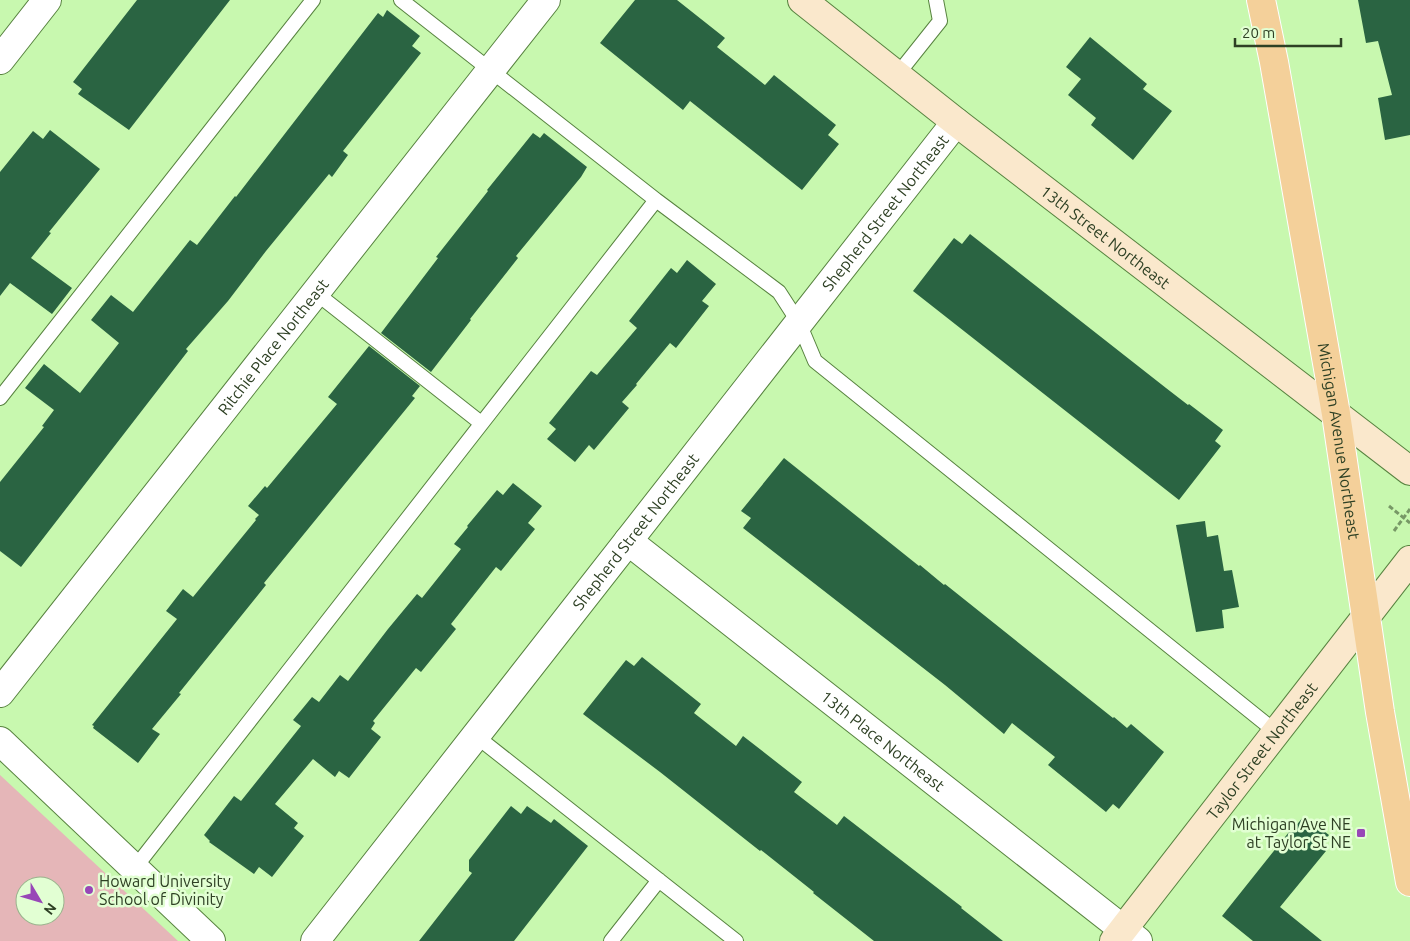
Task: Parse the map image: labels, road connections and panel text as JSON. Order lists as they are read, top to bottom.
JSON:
{
  "streets": {
    "main road": ["Michigan Avenue Northeast"],
    "street": [
      "Shepherd Street Northeast",
      "13th Street Northeast",
      "Ritchie Place Northeast",
      "13th Place Northeast",
      "Taylor Street Northeast"
    ]
  },
  "crossings": [
    ["Shepherd Street Northeast", "13th Street Northeast"],
    ["Shepherd Street Northeast", "13th Place Northeast"],
    ["13th Street Northeast", "Michigan Avenue Northeast"],
    ["Michigan Avenue Northeast", "Taylor Street Northeast"],
    ["13th Place Northeast", "Taylor Street Northeast"]
  ],
  "places": {
    "transit": ["Michigan Ave NE at Taylor St NE"],
    "other": ["Howard University School of Divinity"]
  },
  "scale_bar": "20 m",
  "north": "bottom right"
}
